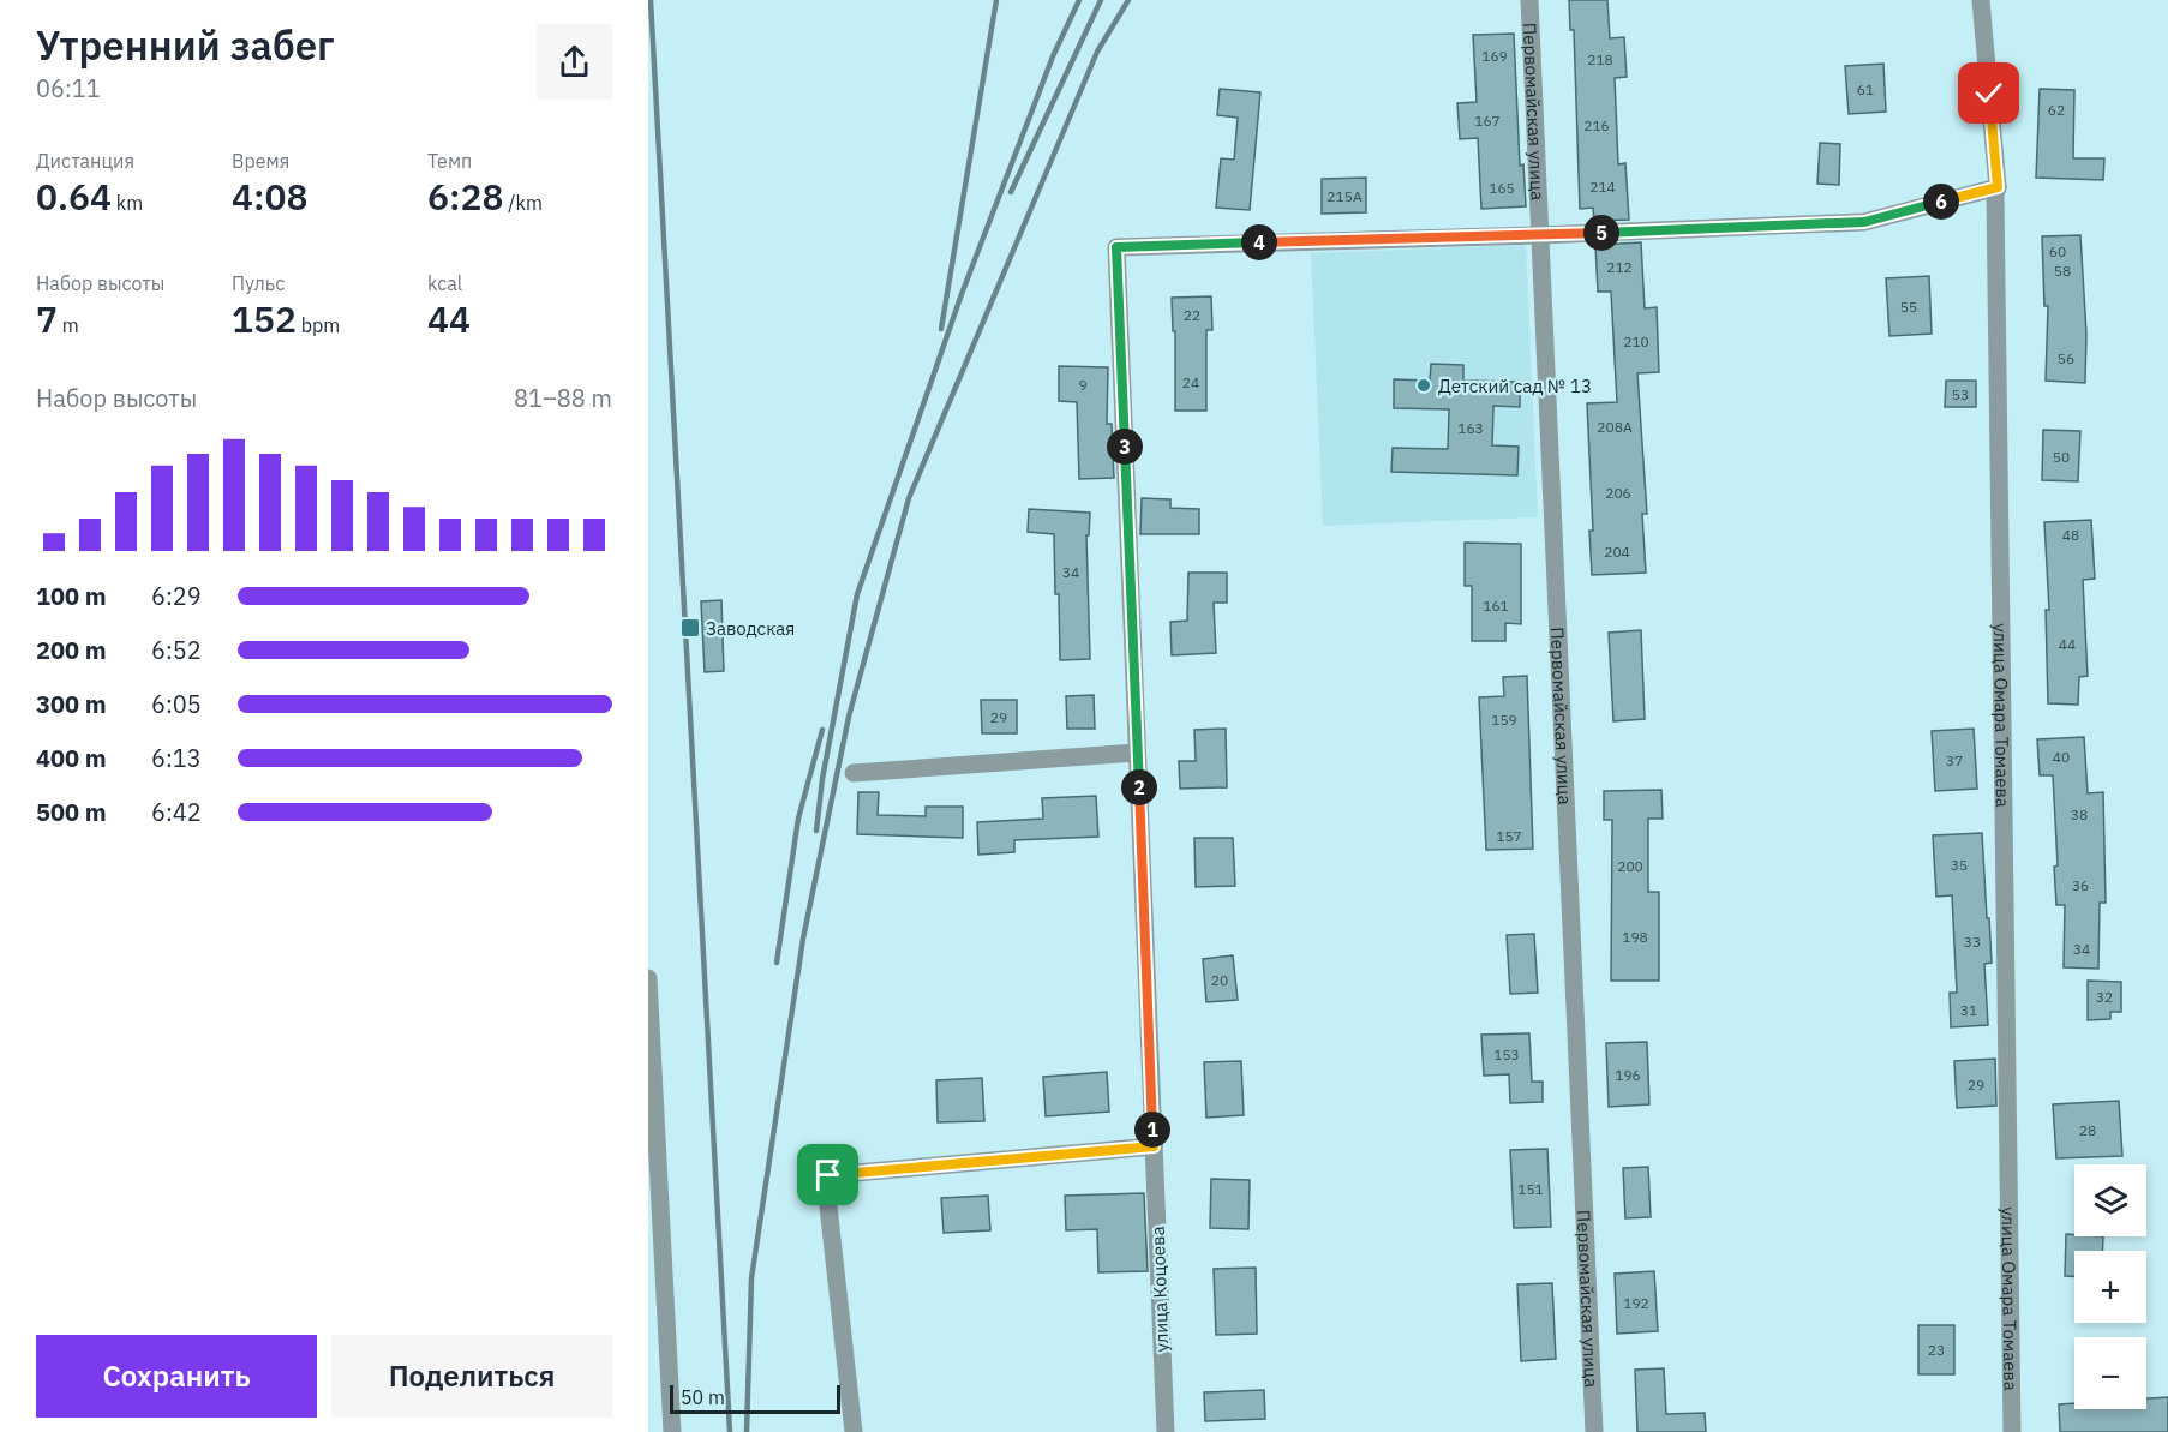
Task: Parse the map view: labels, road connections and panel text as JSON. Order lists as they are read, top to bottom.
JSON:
{
  "streets": {
    "street": ["Первомайская улица", "улица Омара Томаева", "улица Коцоева"]
  },
  "crossings": [
    ["Первомайская улица", "улица Коцоева"],
    ["улица Омара Томаева", "улица Коцоева"]
  ],
  "places": {
    "other": ["Детский сад № 13"],
    "transit": ["Заводская"]
  },
  "house_numbers": [
    "169",
    "218",
    "61",
    "62",
    "167",
    "216",
    "214",
    "165",
    "215А",
    "60",
    "212",
    "58",
    "55",
    "22",
    "210",
    "56",
    "24",
    "9",
    "53",
    "208А",
    "163",
    "50",
    "206",
    "48",
    "204",
    "34",
    "161",
    "44",
    "29",
    "159",
    "40",
    "37",
    "38",
    "157",
    "35",
    "200",
    "36",
    "198",
    "33",
    "34",
    "20",
    "32",
    "31",
    "153",
    "196",
    "29",
    "28",
    "151",
    "192",
    "23"
  ],
  "scale_bar": "50 m",
  "page": {
    "heading": ["Утренний забег", "06:11"],
    "stats": [
      ["Дистанция", "0.64 km"],
      ["Время", "4:08"],
      ["Темп", "6:28 /km"],
      ["Набор высоты", "7 m"],
      ["Пульс", "152 bpm"],
      ["kcal", "44"]
    ],
    "pins": [
      "6",
      "5",
      "4",
      "3",
      "2",
      "1"
    ],
    "chart": ["Набор высоты", "81–88 m"],
    "list": [
      {
        "name": "100 m",
        "note": "6:29"
      },
      {
        "name": "200 m",
        "note": "6:52"
      },
      {
        "name": "300 m",
        "note": "6:05"
      },
      {
        "name": "400 m",
        "note": "6:13"
      },
      {
        "name": "500 m",
        "note": "6:42"
      }
    ],
    "map_buttons": ["+", "−"],
    "buttons": ["Сохранить", "Поделиться"],
    "scale": "50 m"
  }
}
